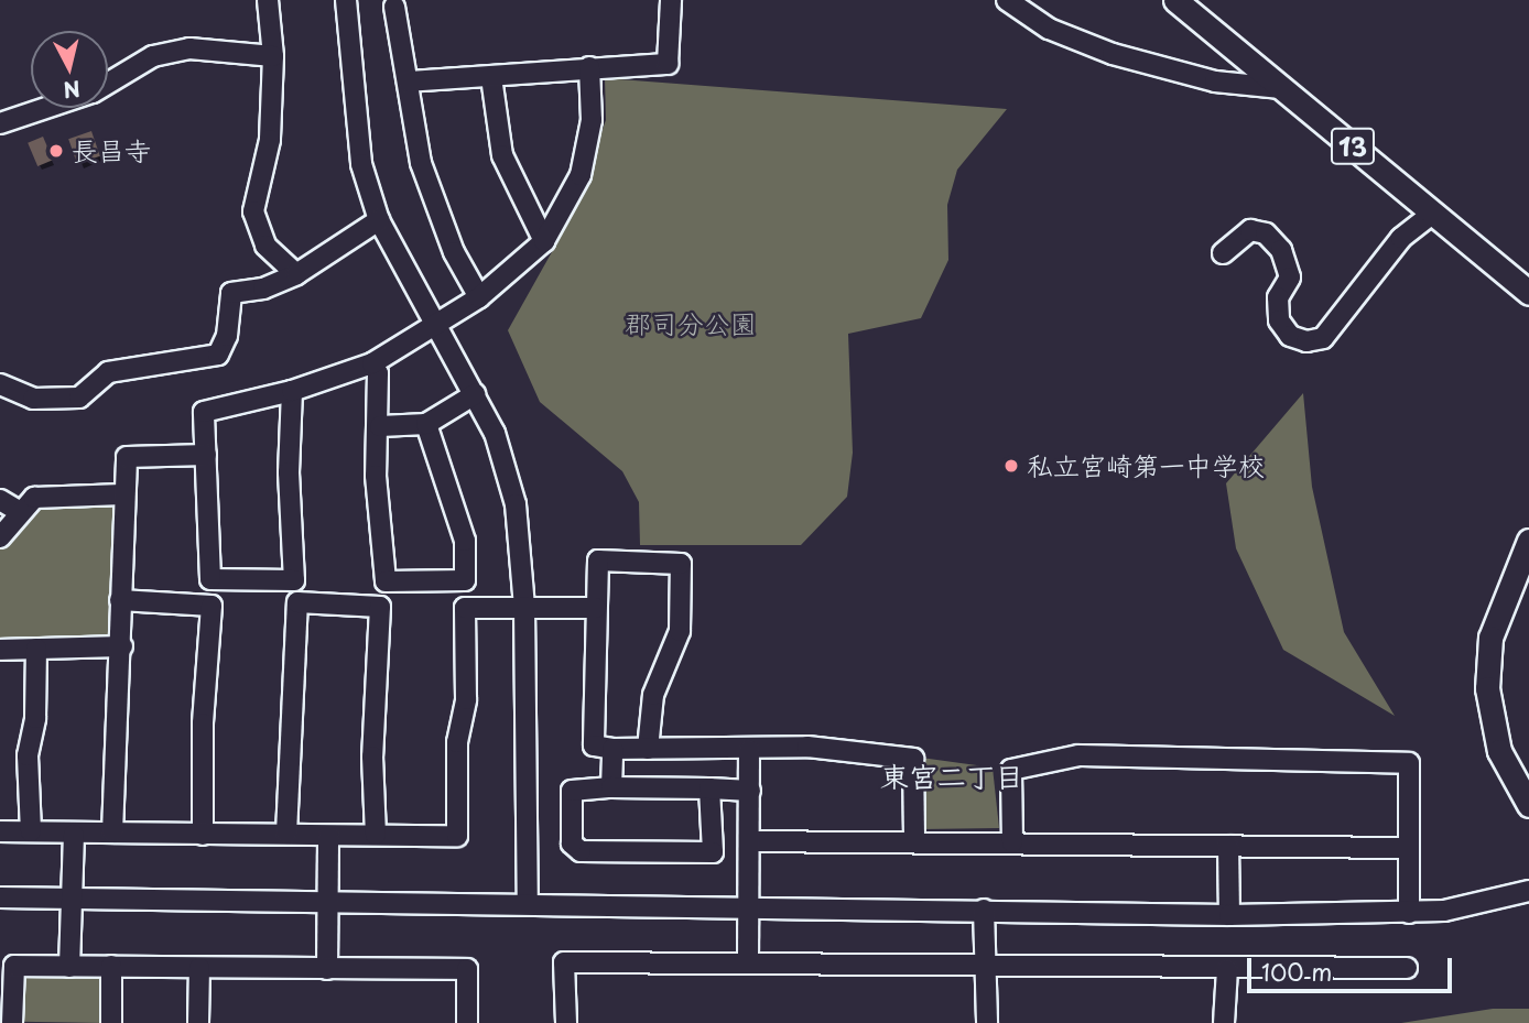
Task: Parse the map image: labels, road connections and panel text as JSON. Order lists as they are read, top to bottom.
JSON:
{
  "streets": {
    "main road": ["13"]
  },
  "districts": ["東宮二丁目"],
  "parks": ["郡司分公園"],
  "places": ["長昌寺", "私立宮崎第一中学校"],
  "scale_bar": "100 m",
  "north": "bottom"
}
